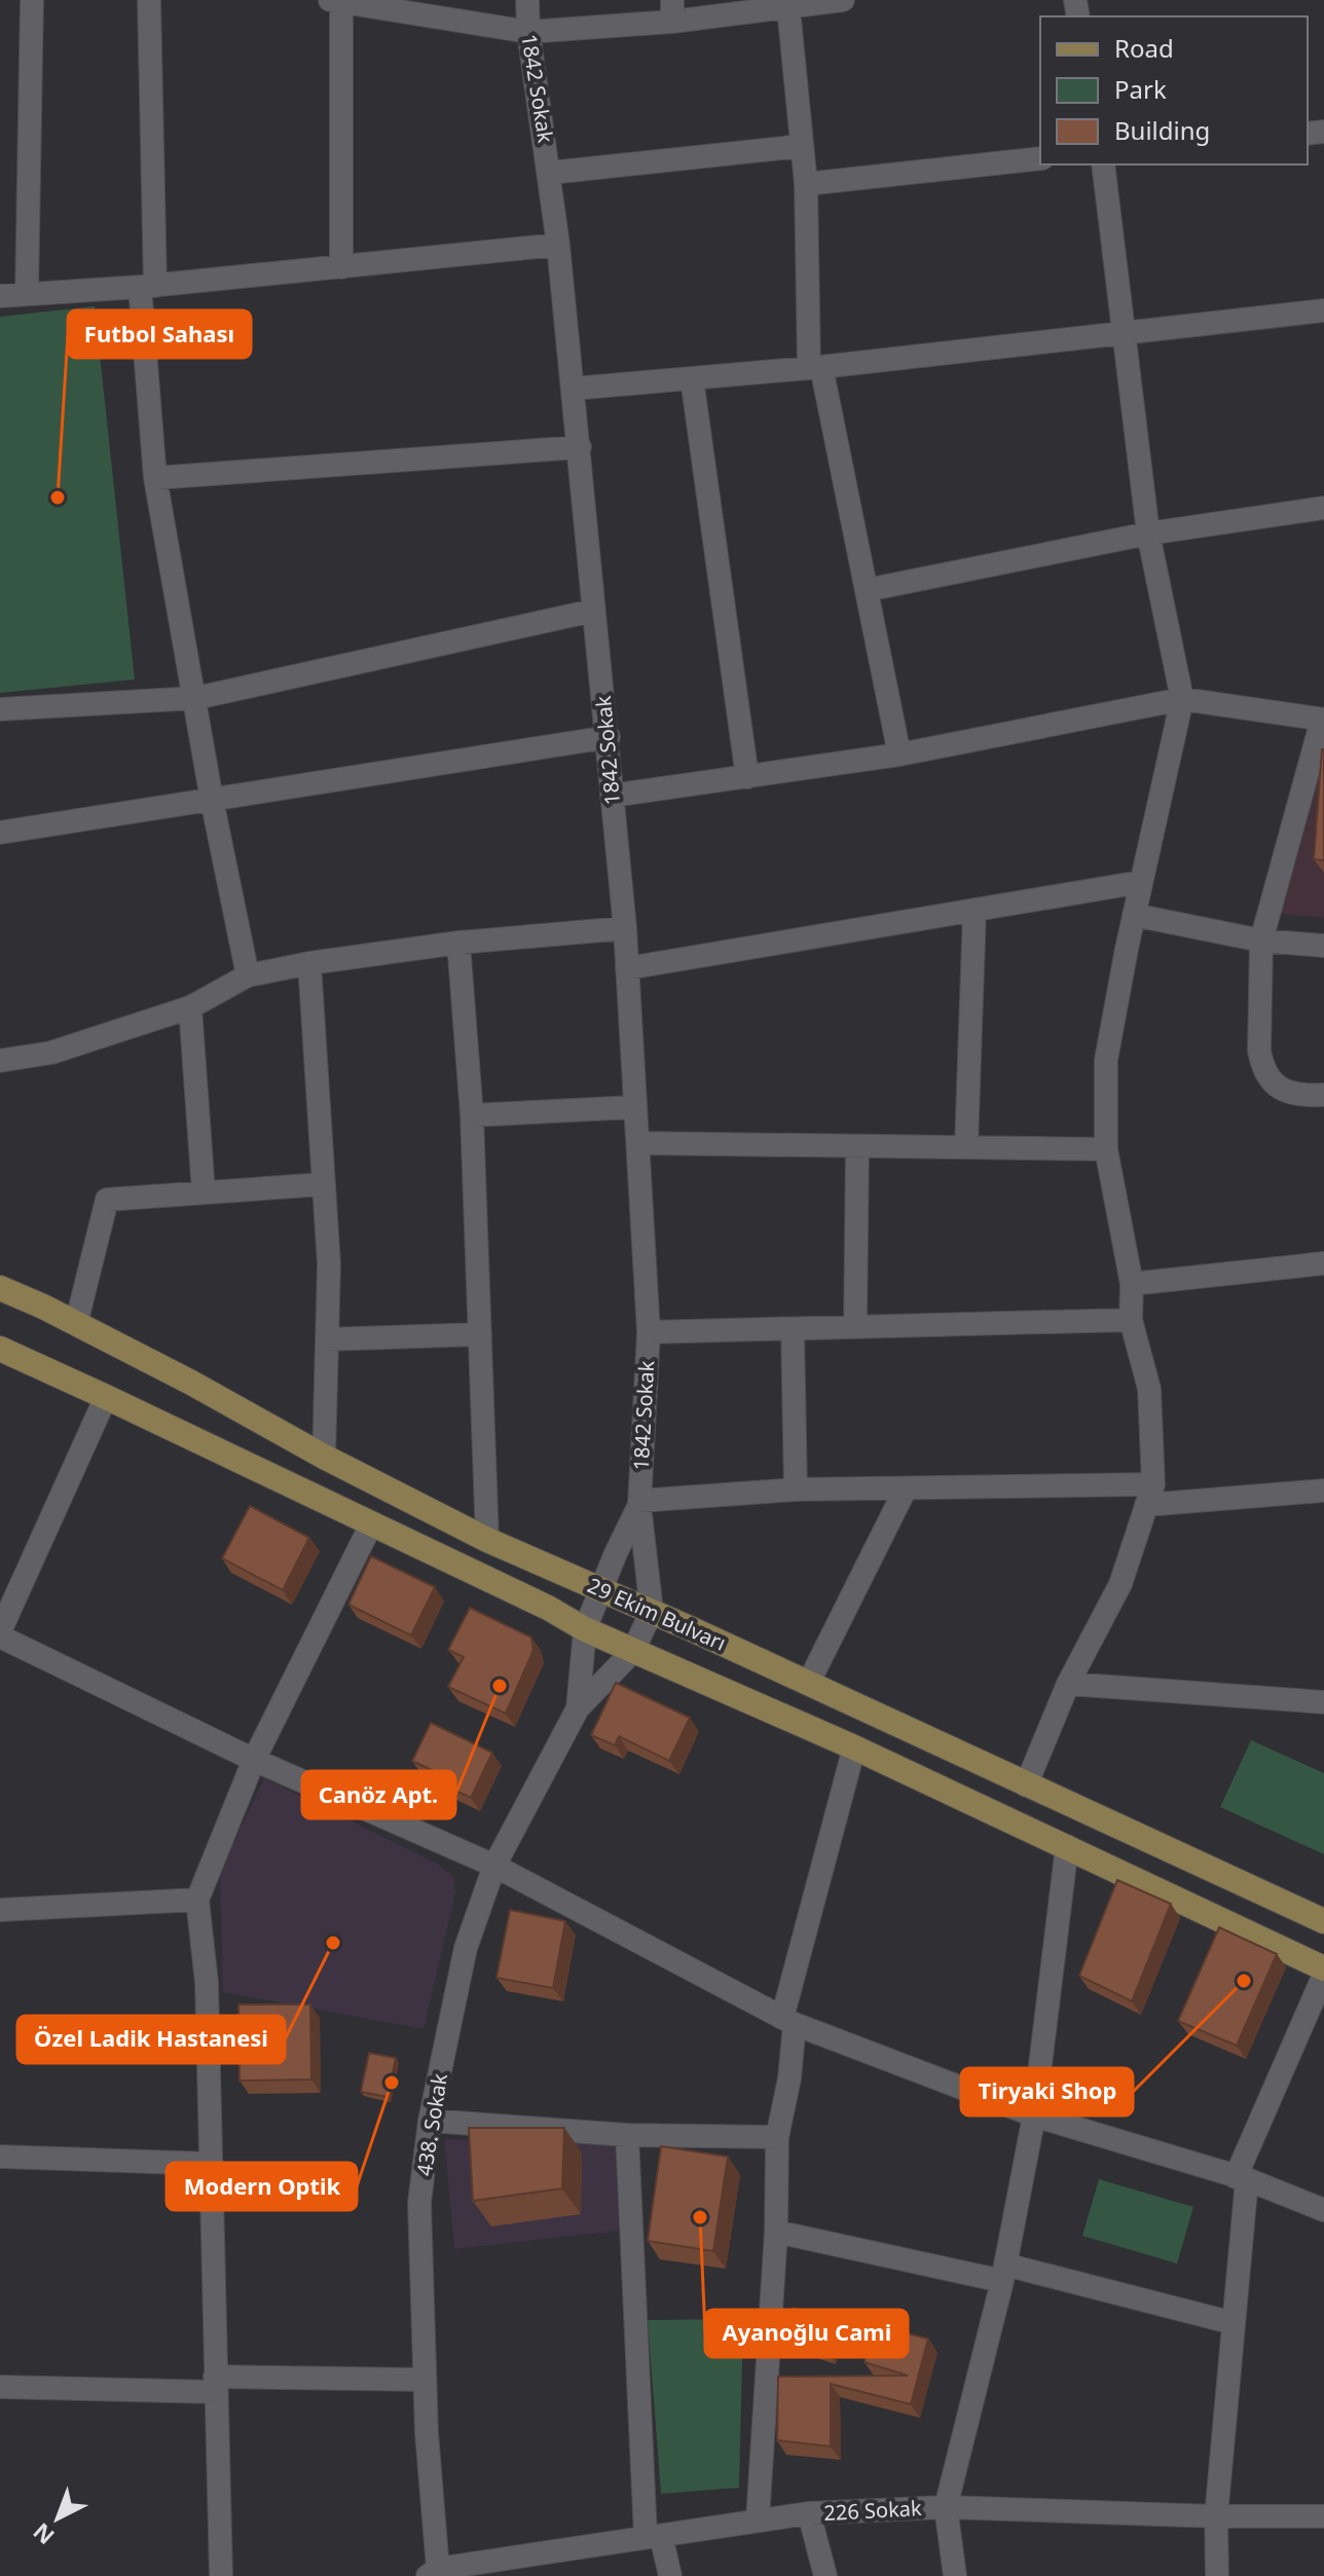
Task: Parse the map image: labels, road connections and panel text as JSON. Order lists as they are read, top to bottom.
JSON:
{
  "streets": {
    "main road": ["29 Ekim Bulvarı"],
    "street": ["1842 Sokak", "438. Sokak", "226 Sokak"]
  },
  "crossings": [
    ["438. Sokak", "226 Sokak"]
  ],
  "places": [
    "Futbol Sahası",
    "Canöz Apt.",
    "Özel Ladik Hastanesi",
    "Tiryaki Shop",
    "Modern Optik",
    "Ayanoğlu Cami"
  ],
  "legend": ["Road", "Park", "Building"],
  "north": "bottom left"
}
